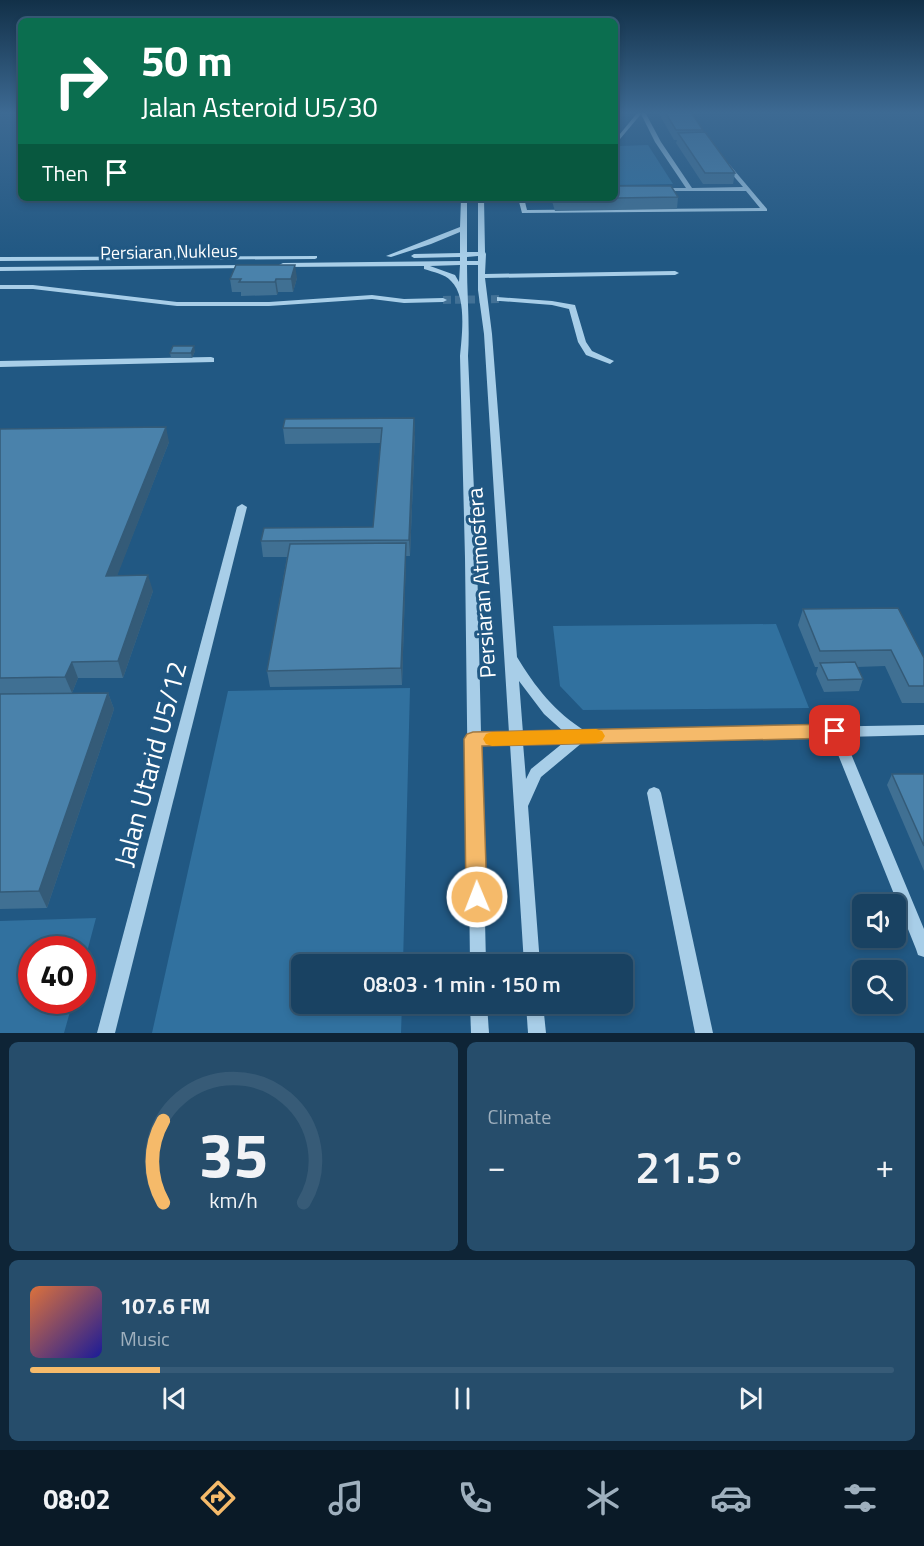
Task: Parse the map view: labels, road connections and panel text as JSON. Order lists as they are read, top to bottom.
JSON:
{
  "streets": {
    "street": ["Persiaran Nukleus", "Persiaran Atmosfera", "Jalan Utarid U5/12"]
  },
  "crossings": [
    ["Persiaran Nukleus", "Persiaran Atmosfera"]
  ],
  "page": {
    "turn": ["50 m", "Jalan Asteroid U5/30"],
    "then": "Then",
    "limit": "40",
    "trip": "08:03 · 1 min · 150 m",
    "tile": "Climate",
    "heat": ["−", "21.5°", "+"],
    "song": ["107.6 FM", "Music"],
    "tabs": "08:02",
    "gauge": ["35", "km/h"]
  }
}
